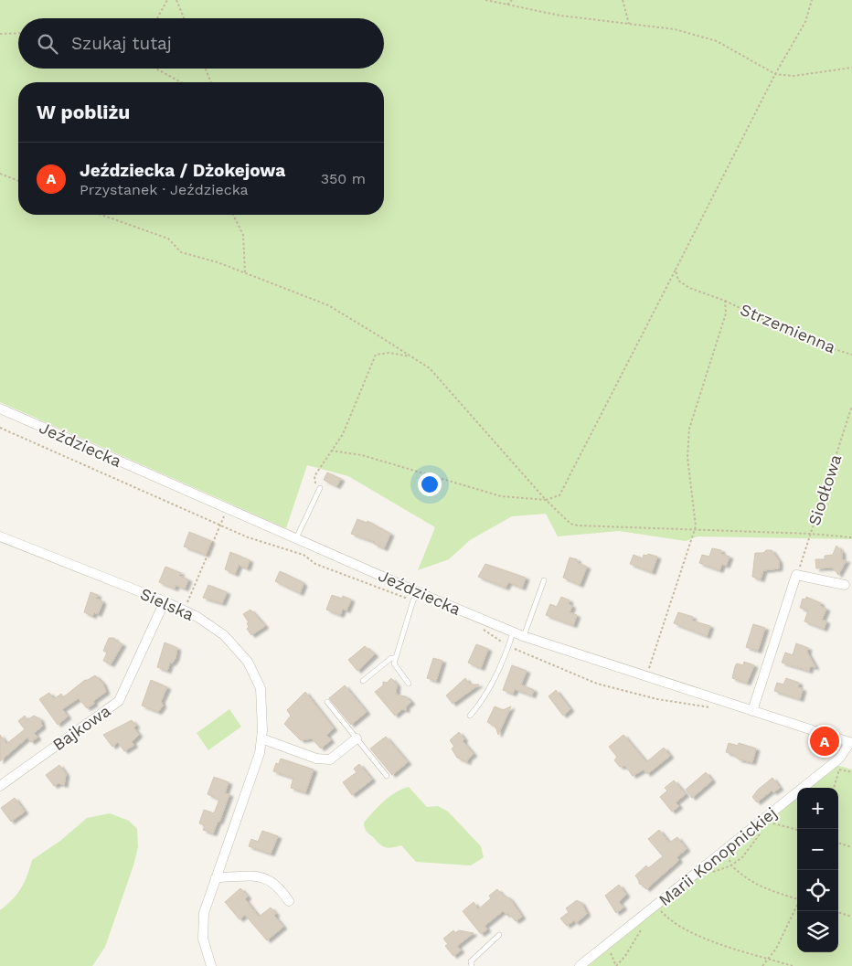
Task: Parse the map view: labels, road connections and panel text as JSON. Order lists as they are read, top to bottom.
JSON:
{
  "streets": {
    "street": [
      "Jeździecka",
      "Sielska",
      "Bajkowa",
      "Marii Konopnickiej"
    ],
    "path": ["Strzemienna", "Siodłowa"]
  },
  "crossings": [
    ["Jeździecka", "Marii Konopnickiej"],
    ["Sielska", "Bajkowa"]
  ],
  "page": {
    "search": "Szukaj tutaj",
    "heading": "W pobliżu",
    "list": [
      {
        "mark": "A",
        "name": "Jeździecka / Dżokejowa",
        "note": "Przystanek · Jeździecka",
        "value": "350 m"
      }
    ],
    "pins": "A",
    "map_buttons": ["+", "−"]
  }
}
